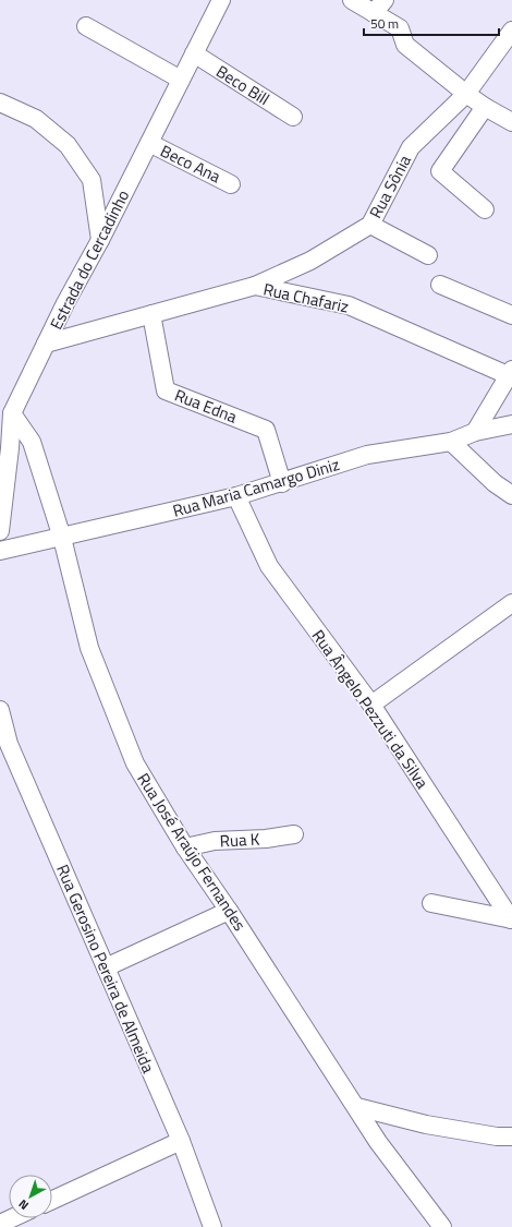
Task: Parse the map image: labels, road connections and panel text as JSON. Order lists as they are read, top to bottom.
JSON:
{
  "streets": {
    "street": [
      "Beco Bill",
      "Beco Ana",
      "Rua Sônia",
      "Estrada do Cercadinho",
      "Rua Chafariz",
      "Rua Edna",
      "Rua Maria Camargo Diniz",
      "Rua Ângelo Pezzuti da Silva",
      "Rua K",
      "Rua José Araújo Fernandes",
      "Rua Gerosino Pereira de Almeida"
    ]
  },
  "crossings": [
    ["Beco Bill", "Estrada do Cercadinho"],
    ["Beco Ana", "Estrada do Cercadinho"],
    ["Rua Sônia", "Rua Chafariz"],
    ["Estrada do Cercadinho", "Rua Chafariz"],
    ["Estrada do Cercadinho", "Rua José Araújo Fernandes"],
    ["Rua Chafariz", "Rua Edna"],
    ["Rua Edna", "Rua Maria Camargo Diniz"],
    ["Rua Maria Camargo Diniz", "Rua Ângelo Pezzuti da Silva"],
    ["Rua Maria Camargo Diniz", "Rua José Araújo Fernandes"],
    ["Rua K", "Rua José Araújo Fernandes"]
  ],
  "scale_bar": "50 m",
  "north": "bottom left"
}
